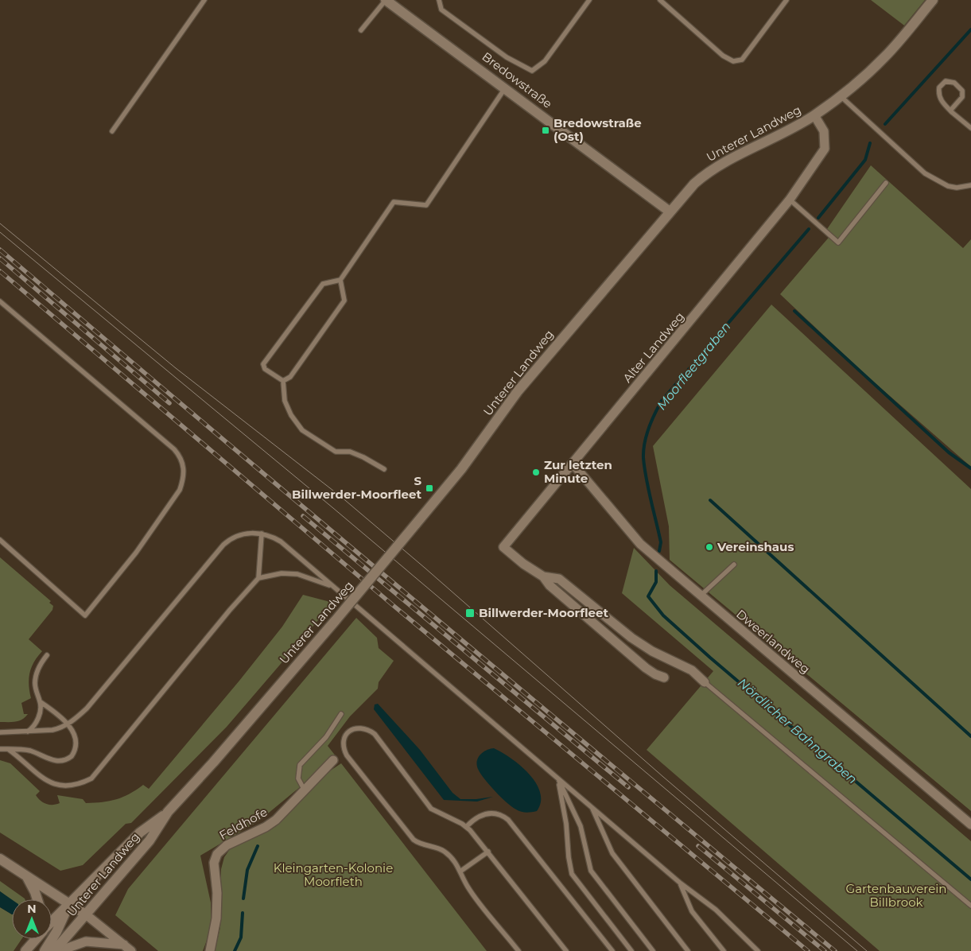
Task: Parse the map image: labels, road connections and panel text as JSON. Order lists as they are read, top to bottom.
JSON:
{
  "streets": {
    "main road": ["Bredowstraße", "Unterer Landweg"],
    "street": ["Alter Landweg", "Dweerlandweg", "Feldhofe"]
  },
  "crossings": [
    ["Bredowstraße", "Unterer Landweg"],
    ["Unterer Landweg", "Alter Landweg"],
    ["Alter Landweg", "Dweerlandweg"]
  ],
  "water": ["Moorfleetgraben", "Nördlicher Bahngraben"],
  "parks": ["Kleingarten-Kolonie Moorfleth", "Gartenbauverein Billbrook"],
  "places": {
    "transit": ["Bredowstraße (Ost)", "S Billwerder-Moorfleet", "Billwerder-Moorfleet"],
    "other": ["Zur letzten Minute", "Vereinshaus"]
  },
  "north": "top"
}
